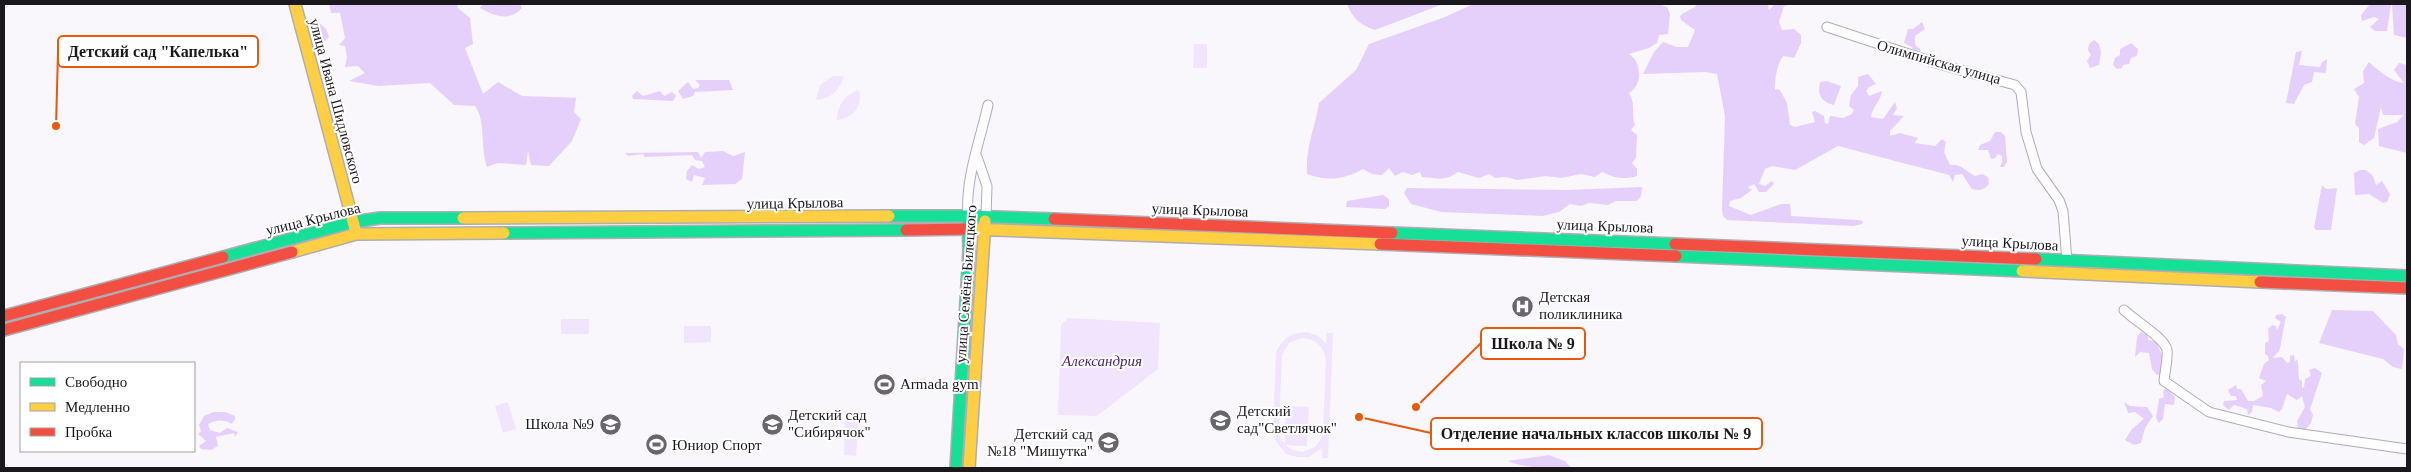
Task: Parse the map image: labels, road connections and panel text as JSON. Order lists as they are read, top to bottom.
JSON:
{
  "streets": {
    "main road": ["улица Ивана Шидловского", "улица Крылова", "улица Семёна Билецкого"],
    "street": ["Олимпийская улица"]
  },
  "crossings": [
    ["Олимпийская улица", "улица Крылова"],
    ["улица Ивана Шидловского", "улица Крылова"],
    ["улица Крылова", "улица Семёна Билецкого"]
  ],
  "parks": ["Александрия"],
  "places": {
    "other": ["Детский сад \"Капелька\"", "Школа № 9", "Отделение начальных классов школы № 9"],
    "hospital": ["Детская поликлиника"],
    "sports": ["Armada gym", "Юниор Спорт"],
    "school or university": [
      "Детский сад\"Светлячок\"",
      "Школа №9",
      "Детский сад \"Сибирячок\"",
      "Детский сад №18 \"Мишутка\""
    ]
  },
  "legend": ["Свободно", "Медленно", "Пробка"]
}
